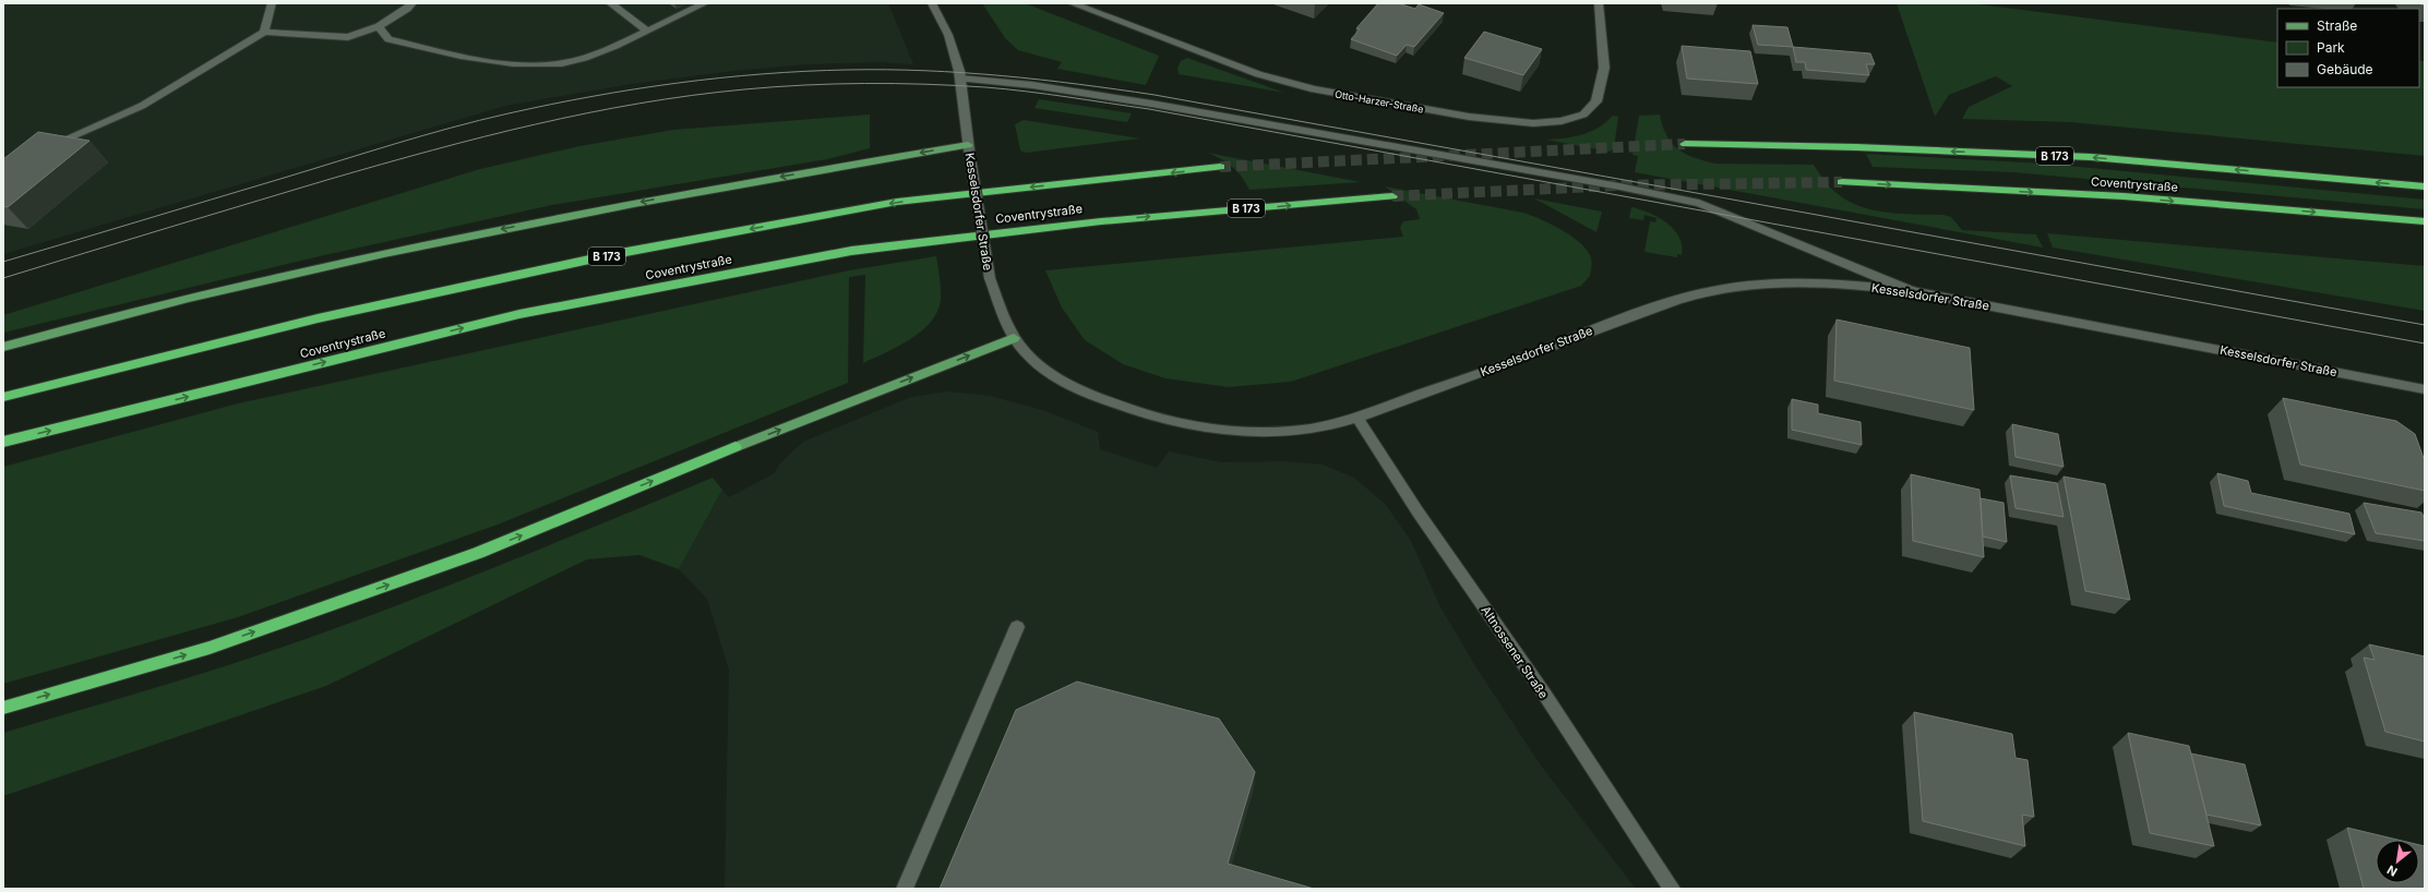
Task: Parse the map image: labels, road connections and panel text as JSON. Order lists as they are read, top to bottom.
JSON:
{
  "streets": {
    "highway": ["B 173", "Coventrystraße"],
    "street": ["Otto-Harzer-Straße", "Kesselsdorfer Straße", "Altnossener Straße"]
  },
  "crossings": [
    ["Kesselsdorfer Straße", "Altnossener Straße"]
  ],
  "legend": ["Straße", "Park", "Gebäude"],
  "north": "bottom left"
}
